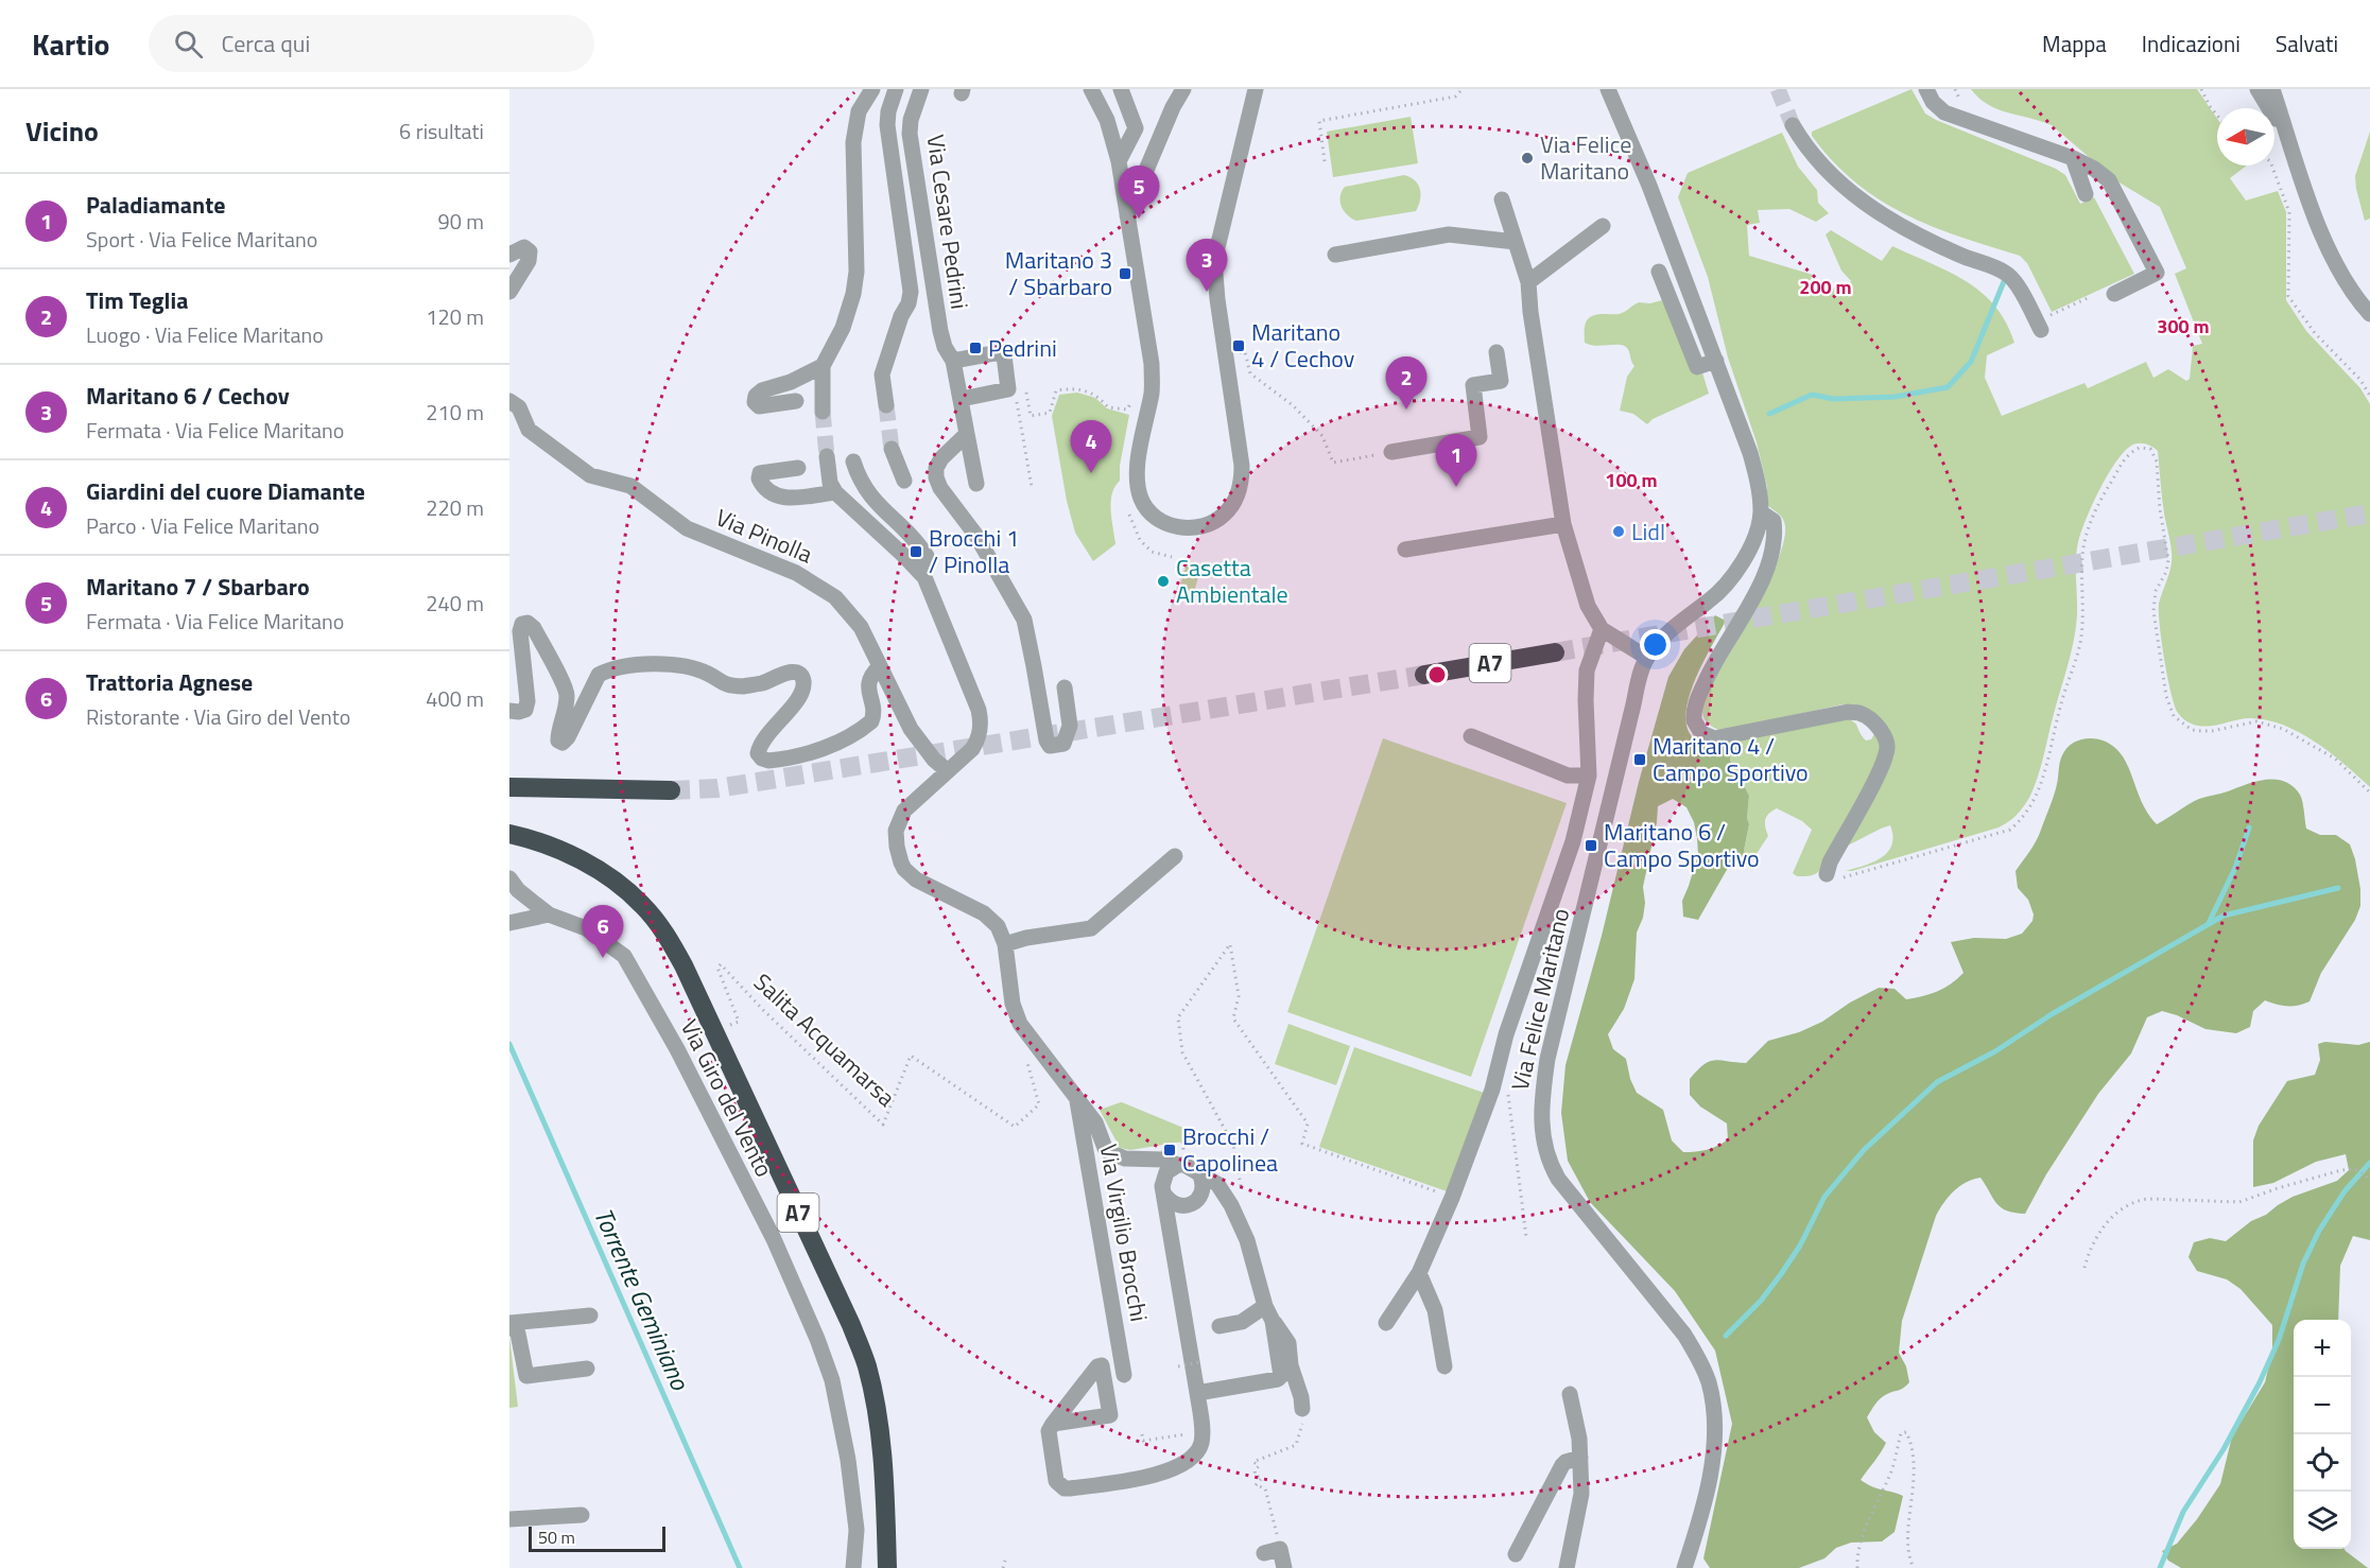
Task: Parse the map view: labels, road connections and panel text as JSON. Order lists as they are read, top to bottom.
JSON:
{
  "streets": {
    "highway": ["A7"],
    "street": [
      "Via Cesare Pedrini",
      "Via Pinolla",
      "Via Felice Maritano",
      "Via Giro del Vento",
      "Via Virgilio Brocchi"
    ],
    "path": ["Salita Acquamarsa"]
  },
  "crossings": [
    ["Via Pinolla", "Via Virgilio Brocchi"]
  ],
  "water": ["Torrente Geminiano"],
  "places": {
    "other": ["Via Felice Maritano", "Lidl", "Casetta Ambientale"],
    "transit": [
      "Maritano 3 / Sbarbaro",
      "Maritano 4 / Cechov",
      "Pedrini",
      "Brocchi 1 / Pinolla",
      "Maritano 4 / Campo Sportivo",
      "Maritano 6 / Campo Sportivo",
      "Brocchi / Capolinea"
    ]
  },
  "scale_bar": "50 m",
  "north": "left",
  "page": {
    "header": "Kartio",
    "search": "Cerca qui",
    "nav": ["Mappa", "Indicazioni", "Salvati"],
    "heading": ["Vicino", "6 risultati"],
    "pins": [
      "5",
      "3",
      "2",
      "4",
      "1",
      "6"
    ],
    "list": [
      {
        "mark": "1",
        "name": "Paladiamante",
        "note": "Sport · Via Felice Maritano",
        "value": "90 m"
      },
      {
        "mark": "2",
        "name": "Tim Teglia",
        "note": "Luogo · Via Felice Maritano",
        "value": "120 m"
      },
      {
        "mark": "3",
        "name": "Maritano 6 / Cechov",
        "note": "Fermata · Via Felice Maritano",
        "value": "210 m"
      },
      {
        "mark": "4",
        "name": "Giardini del cuore Diamante",
        "note": "Parco · Via Felice Maritano",
        "value": "220 m"
      },
      {
        "mark": "5",
        "name": "Maritano 7 / Sbarbaro",
        "note": "Fermata · Via Felice Maritano",
        "value": "240 m"
      },
      {
        "mark": "6",
        "name": "Trattoria Agnese",
        "note": "Ristorante · Via Giro del Vento",
        "value": "400 m"
      }
    ],
    "map_buttons": ["+", "−"],
    "scale": "50 m"
  },
  "rings": ["200 m", "300 m", "100 m"]
}
